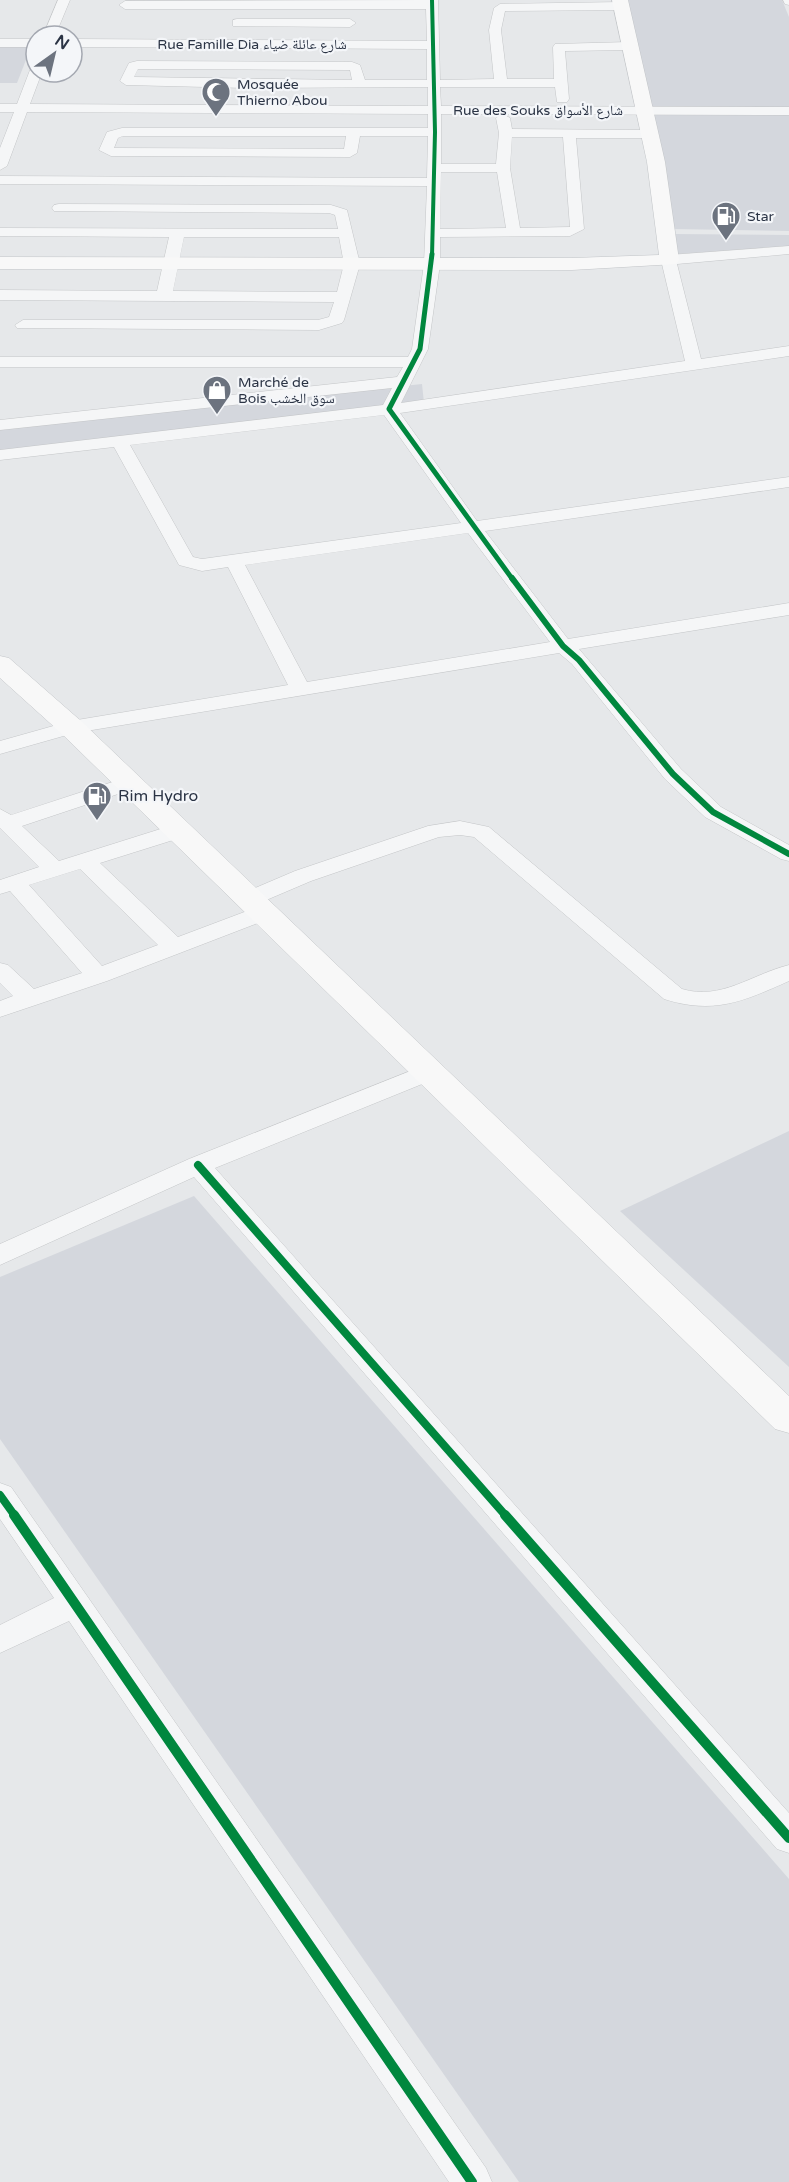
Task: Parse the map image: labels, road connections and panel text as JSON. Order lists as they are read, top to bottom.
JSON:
{
  "streets": {
    "street": ["Rue Famille Dia شارع عائلة ضياء", "Rue des Souks شارع الأسواق"]
  },
  "places": {
    "mosque": ["Mosquée Thierno Abou"],
    "fuel station": ["Star", "Rim Hydro"],
    "shop": ["Marché de Bois سوق الخشب"]
  },
  "north": "top right"
}
